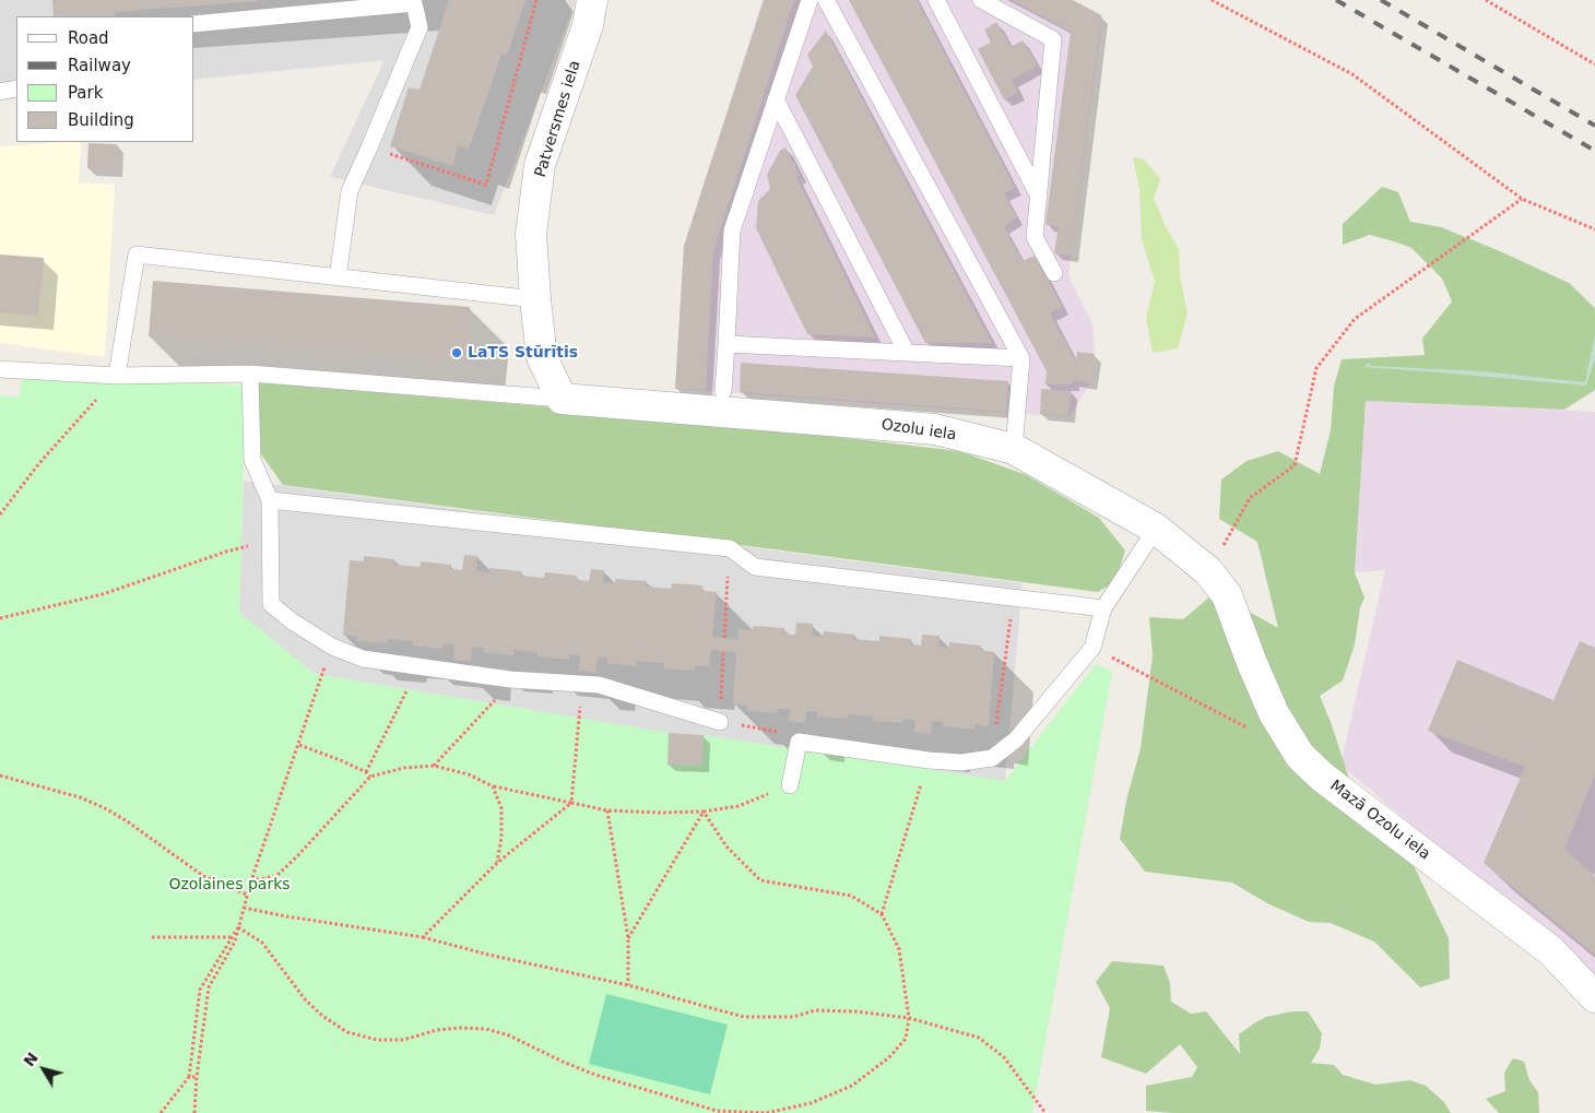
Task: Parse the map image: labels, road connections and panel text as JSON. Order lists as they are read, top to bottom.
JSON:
{
  "streets": {
    "street": ["Patversmes iela", "Ozolu iela", "Mazā Ozolu iela"]
  },
  "crossings": [
    ["Patversmes iela", "Ozolu iela"],
    ["Ozolu iela", "Mazā Ozolu iela"]
  ],
  "parks": ["Ozolaines parks"],
  "places": ["LaTS Stūrītis"],
  "legend": [
    "Road",
    "Railway",
    "Park",
    "Building"
  ],
  "north": "top left"
}
